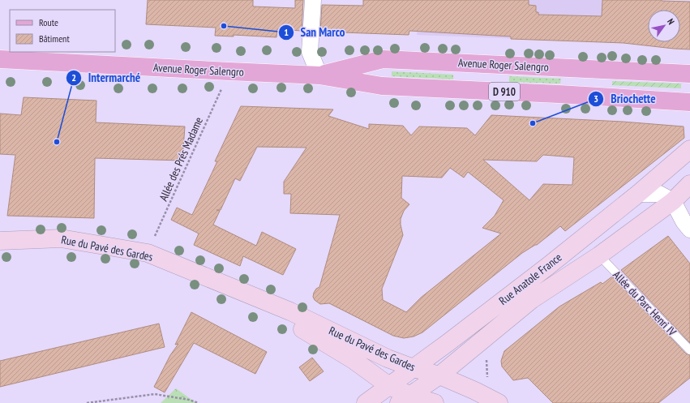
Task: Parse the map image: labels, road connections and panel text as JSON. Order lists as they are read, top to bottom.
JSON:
{
  "streets": {
    "main road": [
      "Avenue Roger Salengro",
      "D 910",
      "Rue du Pavé des Gardes",
      "Rue Anatole France"
    ],
    "lane": ["Allée du Parc Henri IV"],
    "path": ["Allée des Prés Madame"]
  },
  "crossings": [
    ["Avenue Roger Salengro", "Allée des Prés Madame"],
    ["Allée des Prés Madame", "Rue du Pavé des Gardes"],
    ["Rue du Pavé des Gardes", "Rue Anatole France"],
    ["Rue Anatole France", "Allée du Parc Henri IV"]
  ],
  "places": ["San Marco", "Briochette", "Intermarché"],
  "legend": ["Route", "Bâtiment"],
  "north": "top right"
}
